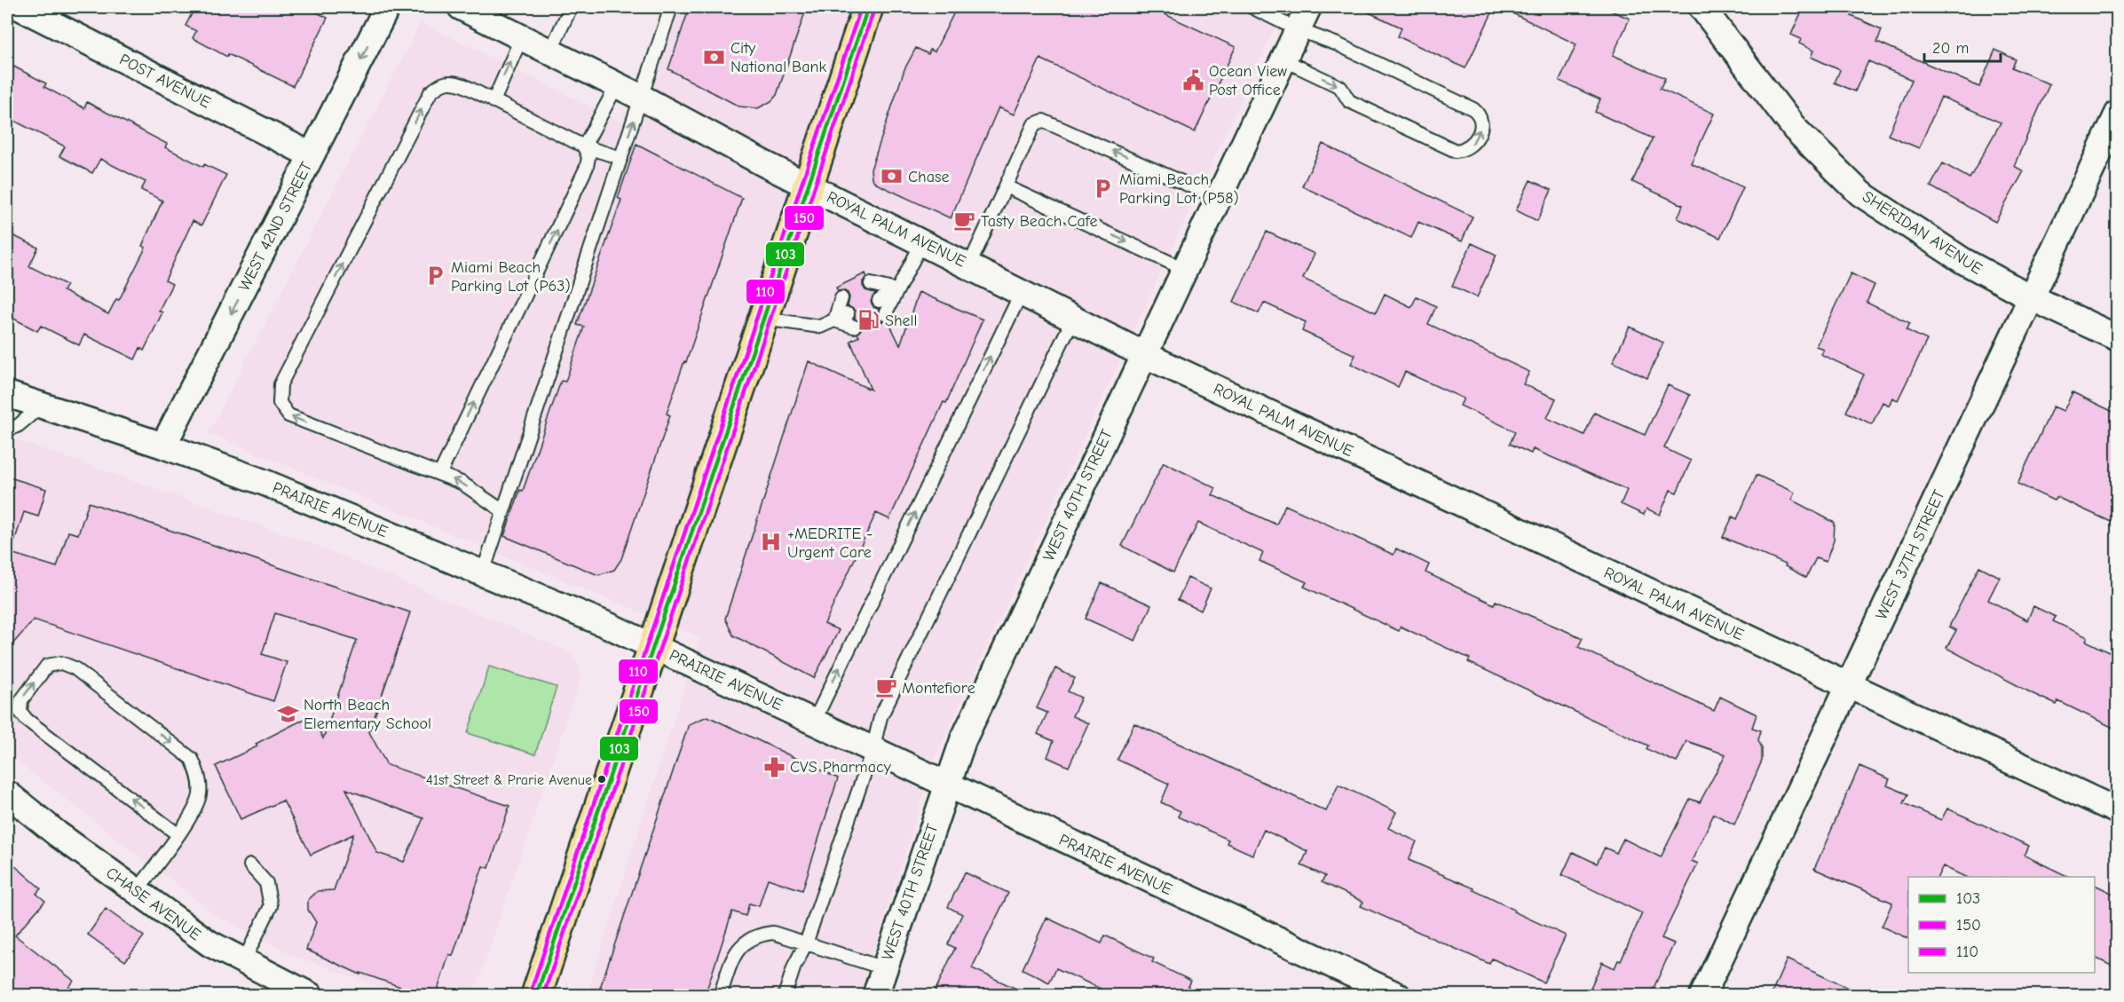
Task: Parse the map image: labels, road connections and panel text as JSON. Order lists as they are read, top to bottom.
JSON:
{
  "streets": {
    "street": [
      "POST AVENUE",
      "WEST 42ND STREET",
      "ROYAL PALM AVENUE",
      "SHERIDAN AVENUE",
      "WEST 40TH STREET",
      "PRAIRIE AVENUE",
      "WEST 37TH STREET",
      "CHASE AVENUE"
    ]
  },
  "crossings": [
    ["POST AVENUE", "WEST 42ND STREET"],
    ["WEST 42ND STREET", "PRAIRIE AVENUE"],
    ["ROYAL PALM AVENUE", "WEST 40TH STREET"],
    ["ROYAL PALM AVENUE", "WEST 37TH STREET"],
    ["SHERIDAN AVENUE", "WEST 37TH STREET"],
    ["WEST 40TH STREET", "PRAIRIE AVENUE"]
  ],
  "one_way": ["WEST 42ND STREET"],
  "places": {
    "bank": ["City National Bank", "Chase"],
    "public building": ["Ocean View Post Office"],
    "parking": ["Miami Beach Parking Lot (P58)", "Miami Beach Parking Lot (P63)"],
    "cafe": ["Tasty Beach Cafe", "Montefiore"],
    "fuel station": ["Shell"],
    "hospital": ["+MEDRITE - Urgent Care"],
    "school or university": ["North Beach Elementary School"],
    "pharmacy": ["CVS Pharmacy"],
    "other": ["41st Street & Prarie Avenue"]
  },
  "lines": ["transit line 103", "transit line 110", "transit line 150"],
  "legend": ["103", "150", "110"],
  "scale_bar": "20 m"
}
